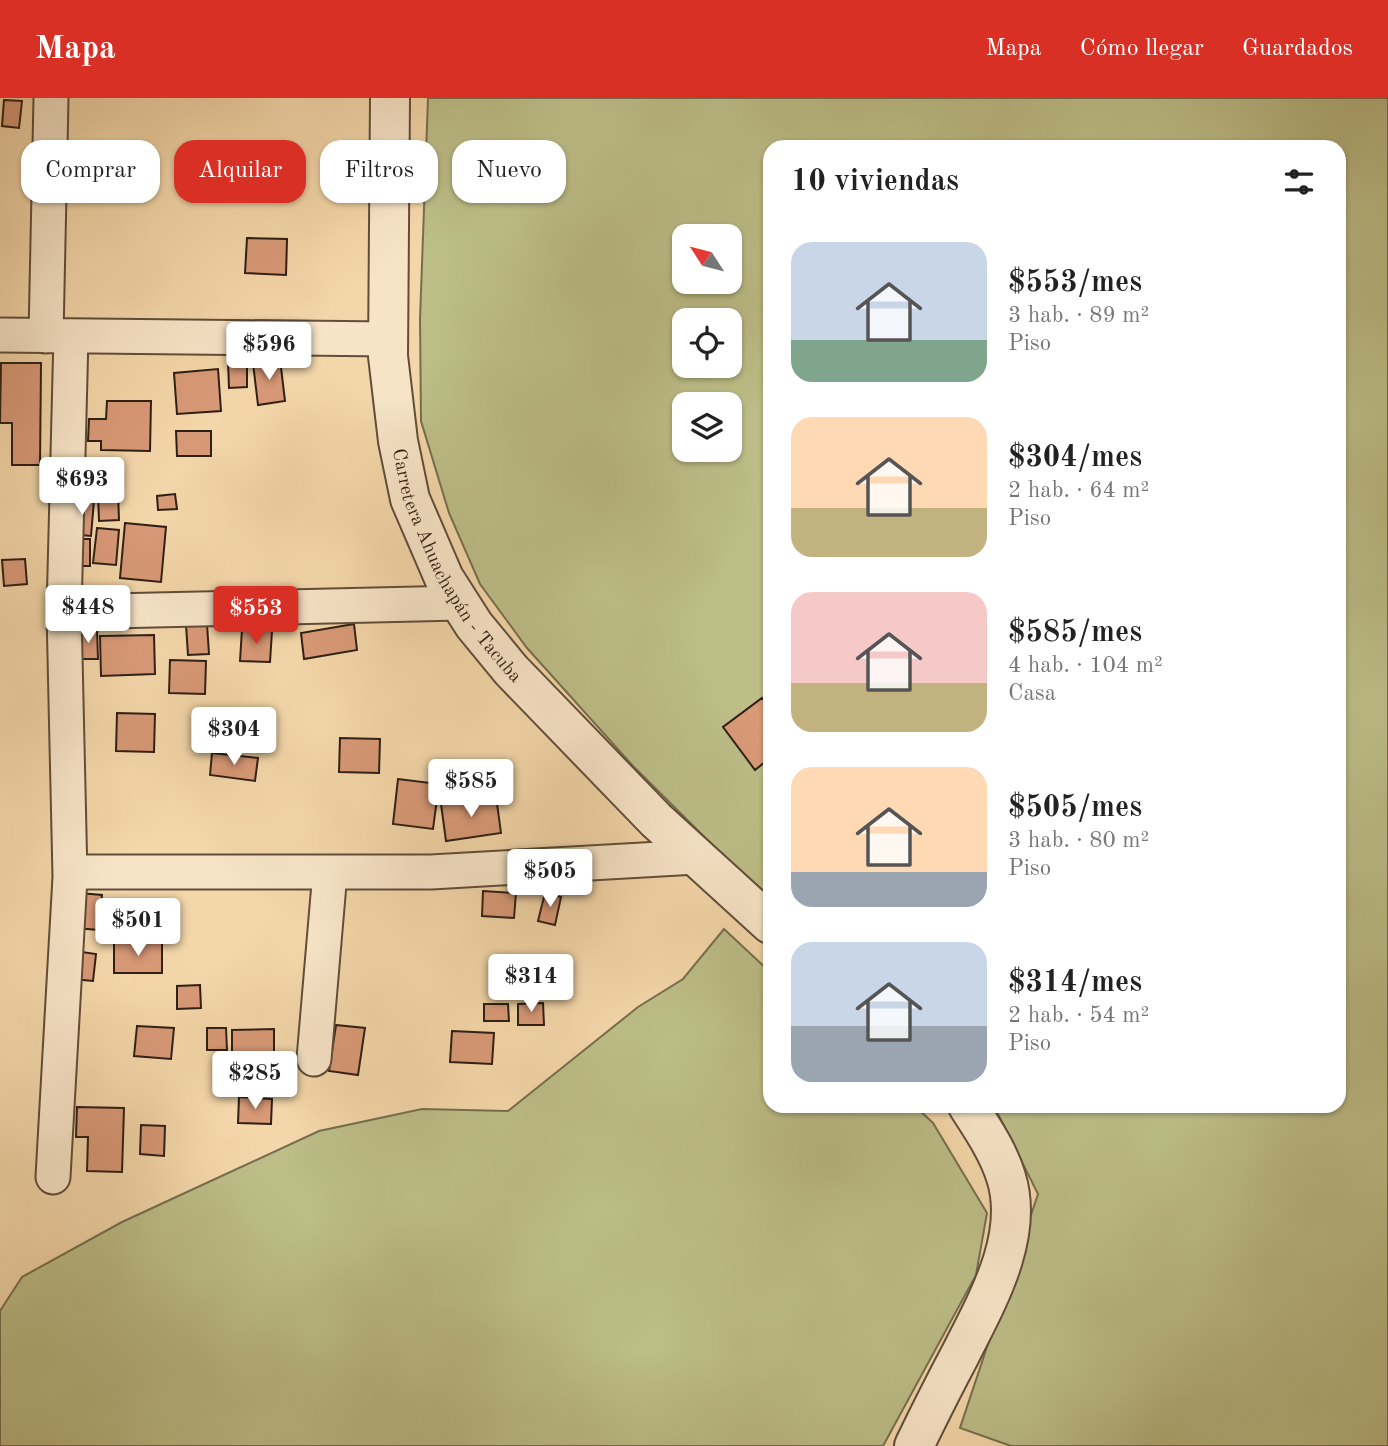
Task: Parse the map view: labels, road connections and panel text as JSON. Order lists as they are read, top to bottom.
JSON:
{
  "streets": {
    "street": ["Carretera Ahuachapán - Tacuba"]
  },
  "north": "top left",
  "page": {
    "header": "Mapa",
    "nav": ["Mapa", "Cómo llegar", "Guardados"],
    "chip": [
      "Comprar",
      "Alquilar",
      "Filtros",
      "Nuevo"
    ],
    "heading": "10 viviendas",
    "list": [
      {
        "name": "$553/mes",
        "note": "3 hab. · 89 m² · Piso"
      },
      {
        "name": "$304/mes",
        "note": "2 hab. · 64 m² · Piso"
      },
      {
        "name": "$585/mes",
        "note": "4 hab. · 104 m² · Casa"
      },
      {
        "name": "$505/mes",
        "note": "3 hab. · 80 m² · Piso"
      },
      {
        "name": "$314/mes",
        "note": "2 hab. · 54 m² · Piso"
      }
    ],
    "price": [
      "$596",
      "$693",
      "$448",
      "$553",
      "$304",
      "$585",
      "$505",
      "$501",
      "$314",
      "$285"
    ]
  }
}
